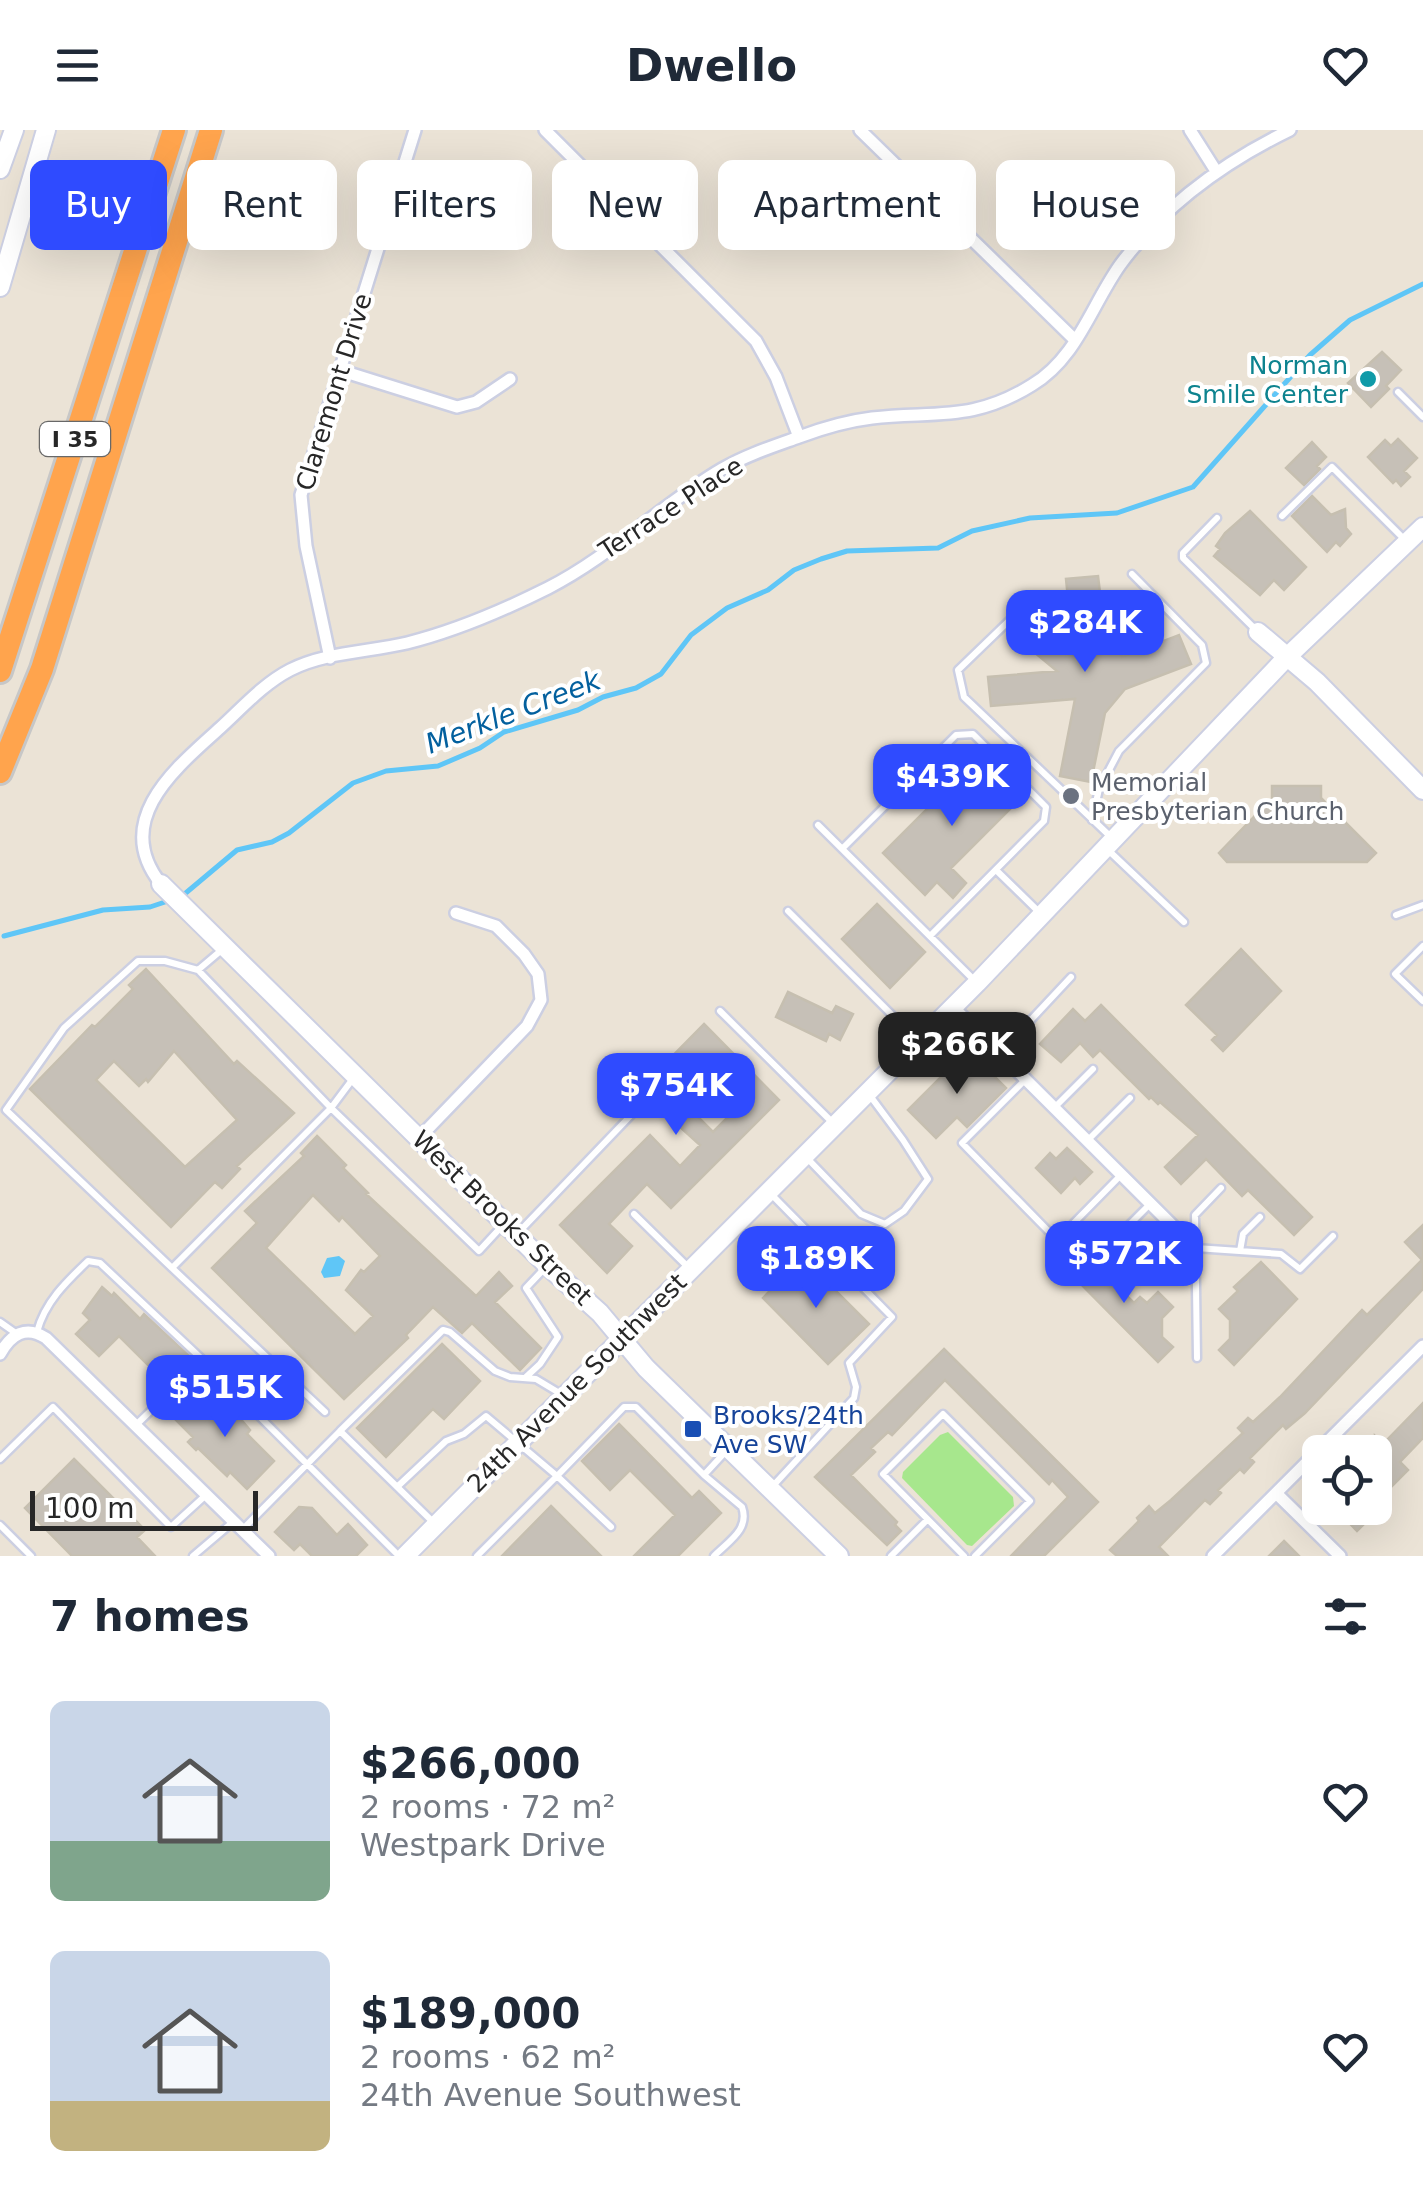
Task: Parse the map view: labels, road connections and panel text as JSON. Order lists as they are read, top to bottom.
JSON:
{
  "streets": {
    "highway": ["I 35"],
    "main road": ["West Brooks Street", "24th Avenue Southwest"],
    "street": ["Claremont Drive", "Terrace Place"]
  },
  "crossings": [
    ["Claremont Drive", "Terrace Place"],
    ["Terrace Place", "West Brooks Street"],
    ["West Brooks Street", "24th Avenue Southwest"]
  ],
  "water": ["Merkle Creek"],
  "places": {
    "other": ["Norman Smile Center", "Memorial Presbyterian Church"],
    "transit": ["Brooks/24th Ave SW"]
  },
  "scale_bar": "100 m",
  "page": {
    "header": "Dwello",
    "chip": [
      "Buy",
      "Rent",
      "Filters",
      "New",
      "Apartment",
      "House"
    ],
    "price": [
      "$284K",
      "$439K",
      "$266K",
      "$754K",
      "$572K",
      "$189K",
      "$515K"
    ],
    "scale": "100 m",
    "heading": "7 homes",
    "list": [
      {
        "name": "$266,000",
        "note": "2 rooms · 72 m² · Westpark Drive"
      },
      {
        "name": "$189,000",
        "note": "2 rooms · 62 m² · 24th Avenue Southwest"
      }
    ]
  }
}
